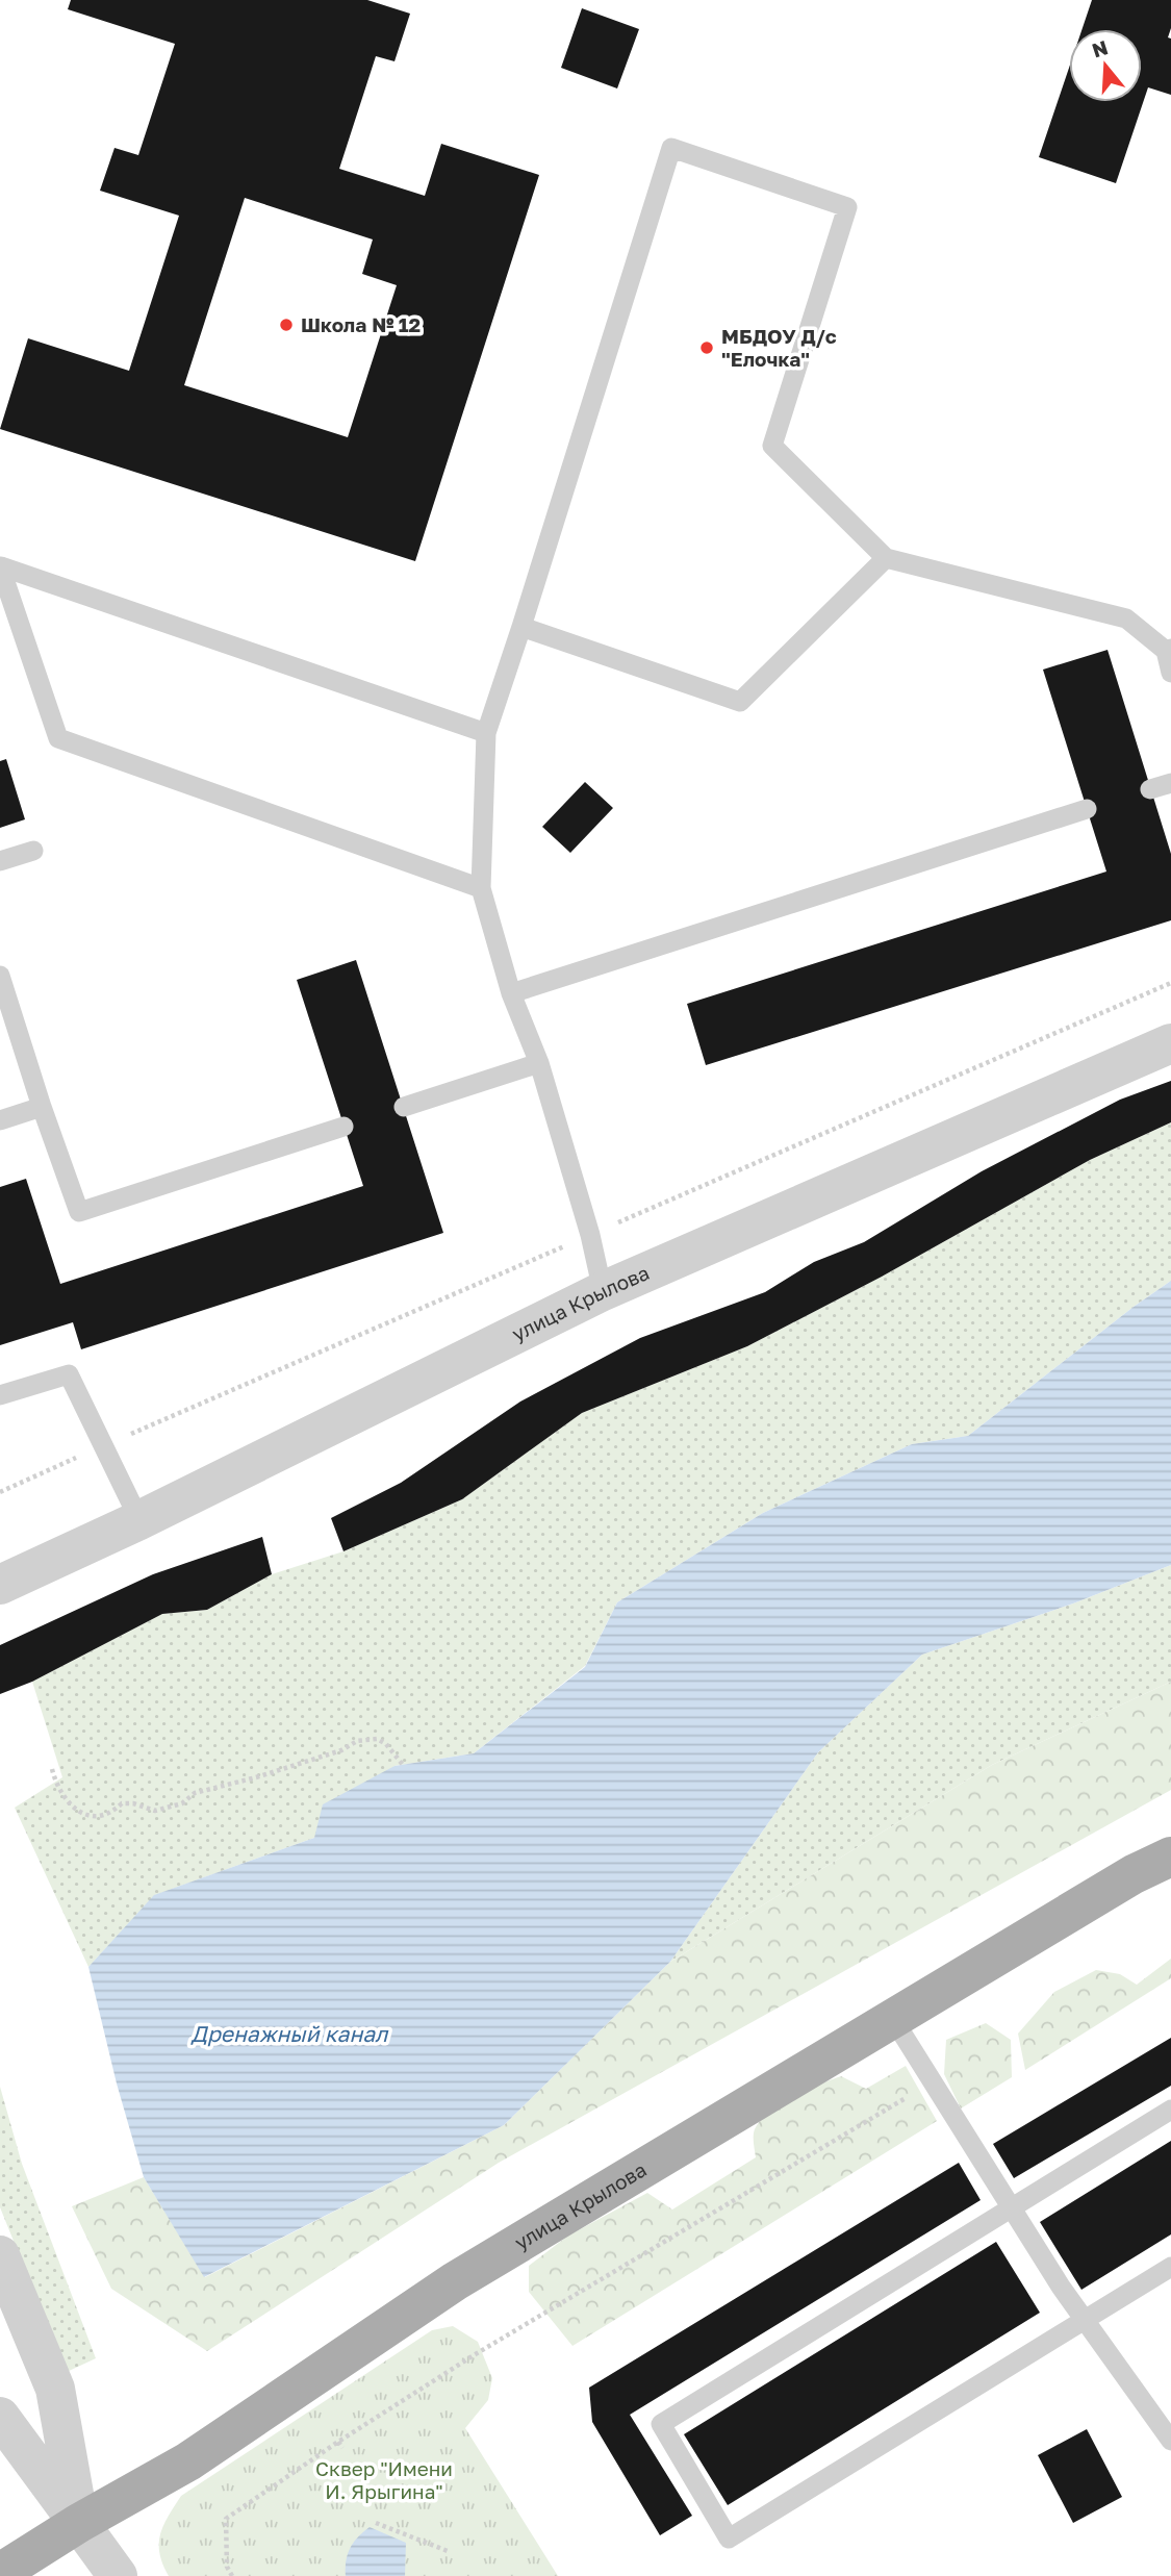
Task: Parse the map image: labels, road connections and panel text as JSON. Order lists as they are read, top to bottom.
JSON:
{
  "streets": {
    "main road": ["улица Крылова"]
  },
  "water": ["Дренажный канал"],
  "parks": ["Сквер \"Имени И. Ярыгина\""],
  "places": ["Школа № 12", "МБДОУ Д/с \"Елочка\""],
  "north": "top"
}
